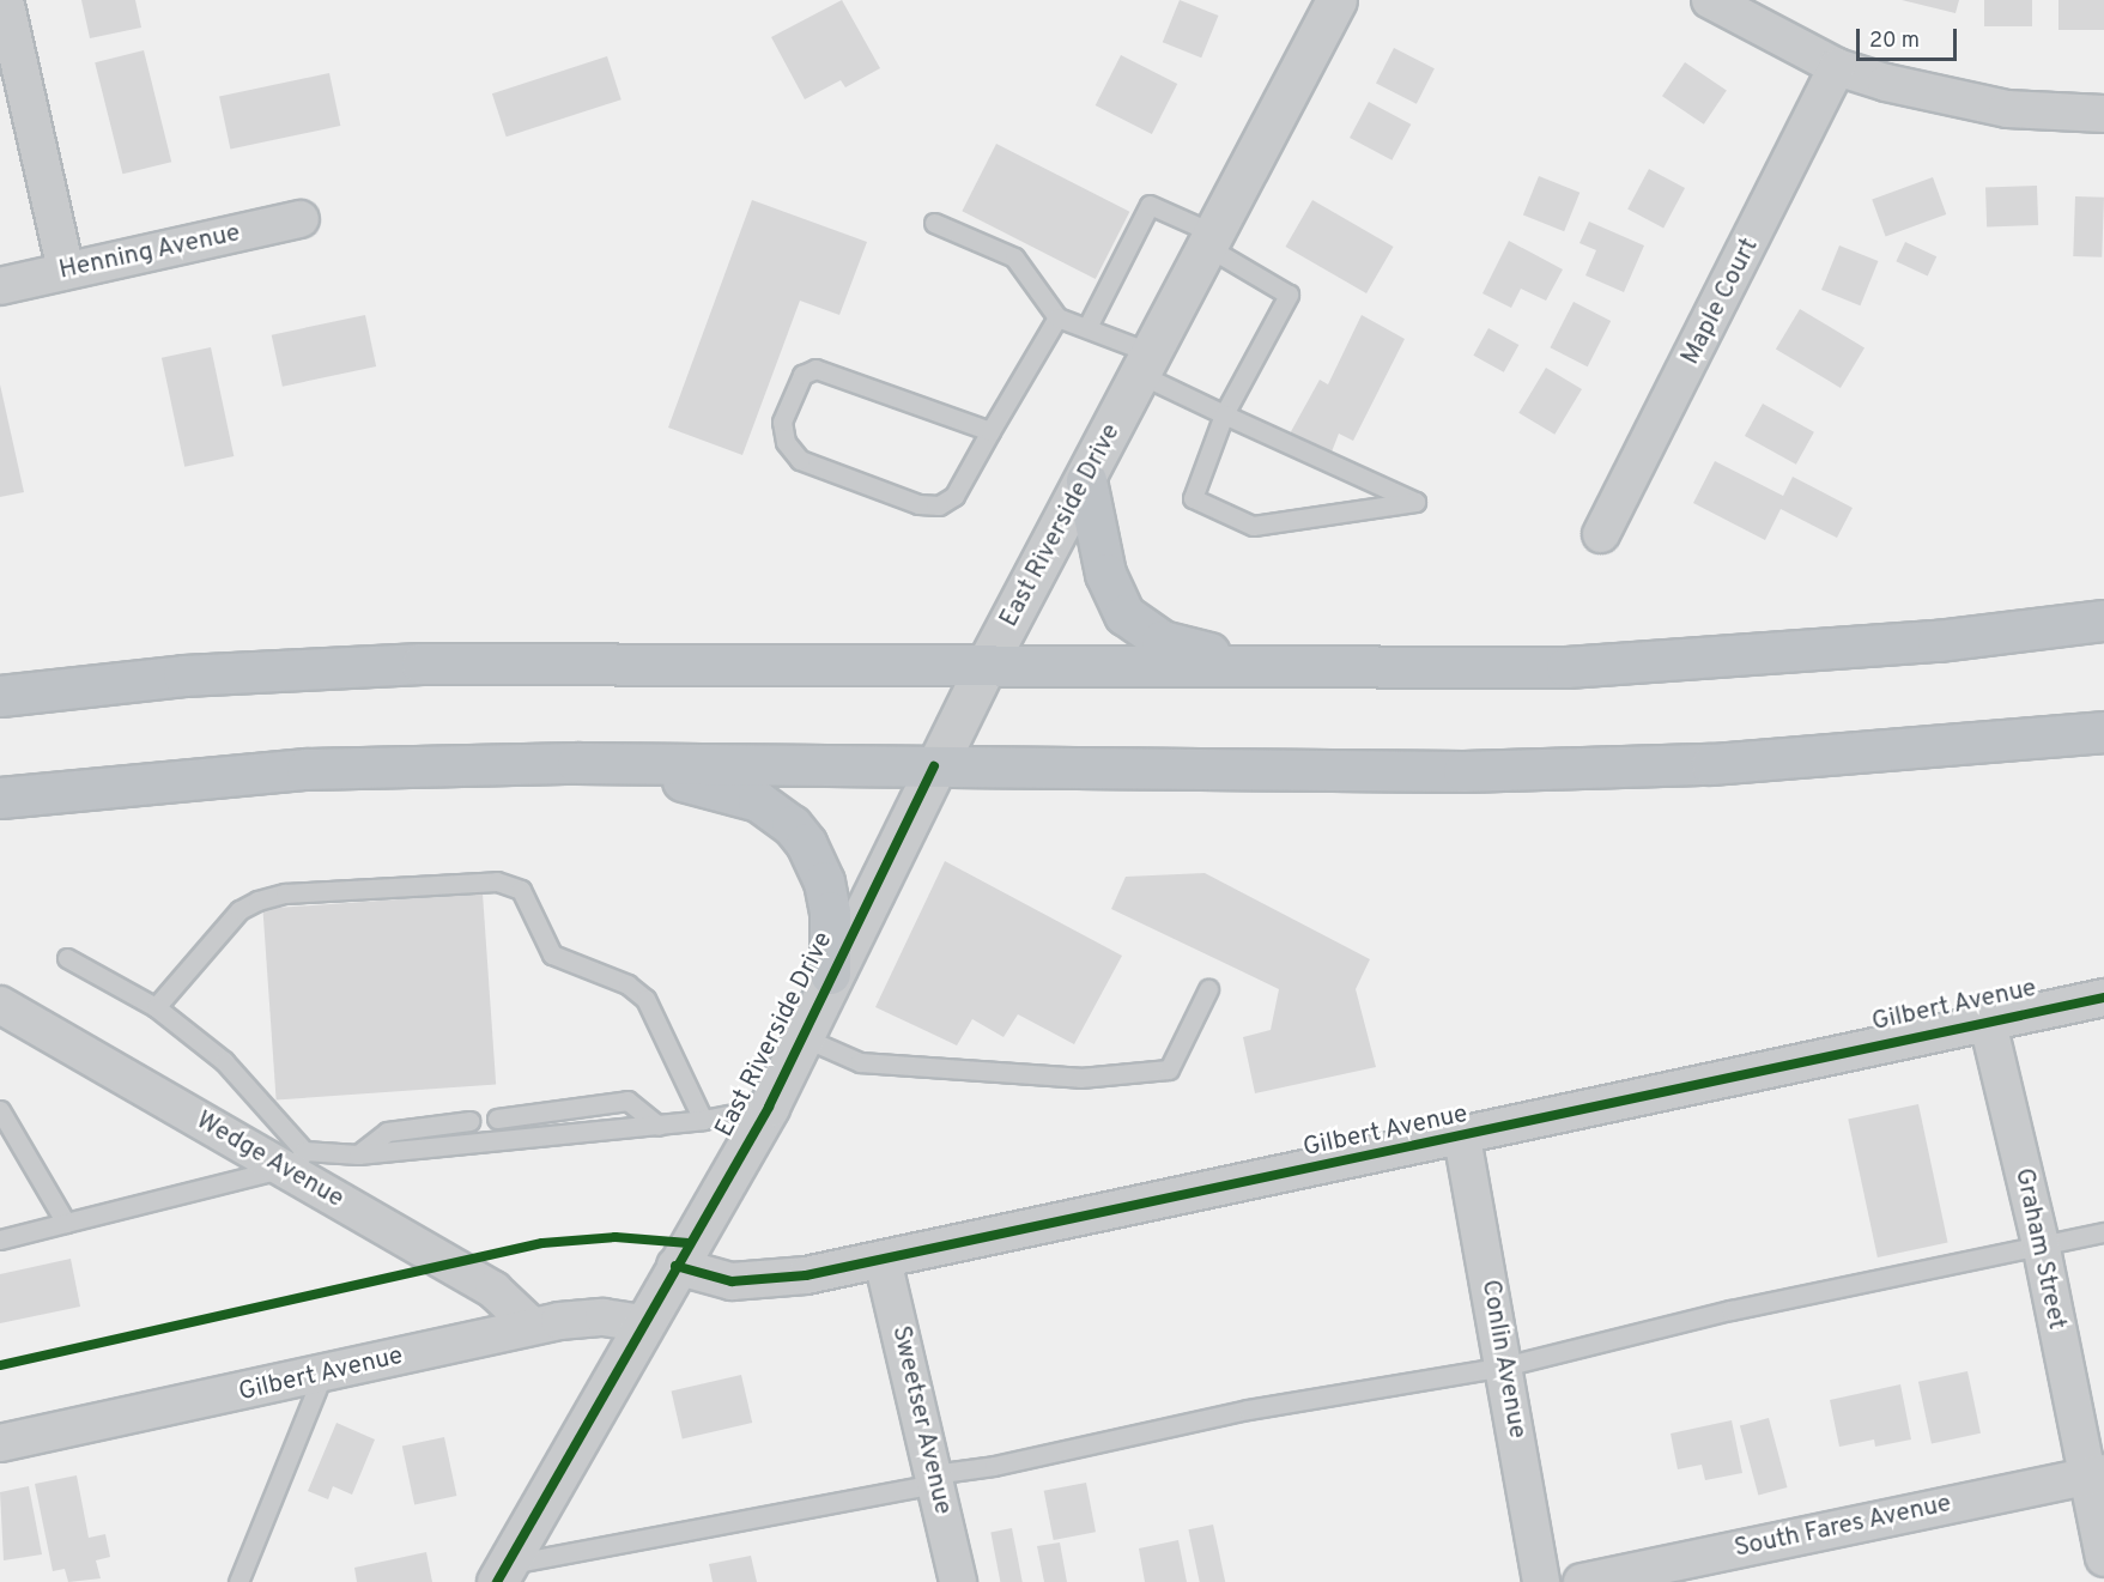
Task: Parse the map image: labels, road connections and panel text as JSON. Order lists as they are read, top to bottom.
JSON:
{
  "streets": {
    "street": [
      "Henning Avenue",
      "Maple Court",
      "East Riverside Drive",
      "Gilbert Avenue",
      "Wedge Avenue",
      "Graham Street",
      "Conlin Avenue",
      "Sweetser Avenue",
      "South Fares Avenue"
    ]
  },
  "crossings": [
    ["East Riverside Drive", "Gilbert Avenue"],
    ["Gilbert Avenue", "Wedge Avenue"],
    ["Gilbert Avenue", "Graham Street"],
    ["Gilbert Avenue", "Conlin Avenue"],
    ["Gilbert Avenue", "Sweetser Avenue"],
    ["Graham Street", "South Fares Avenue"]
  ],
  "scale_bar": "20 m"
}
